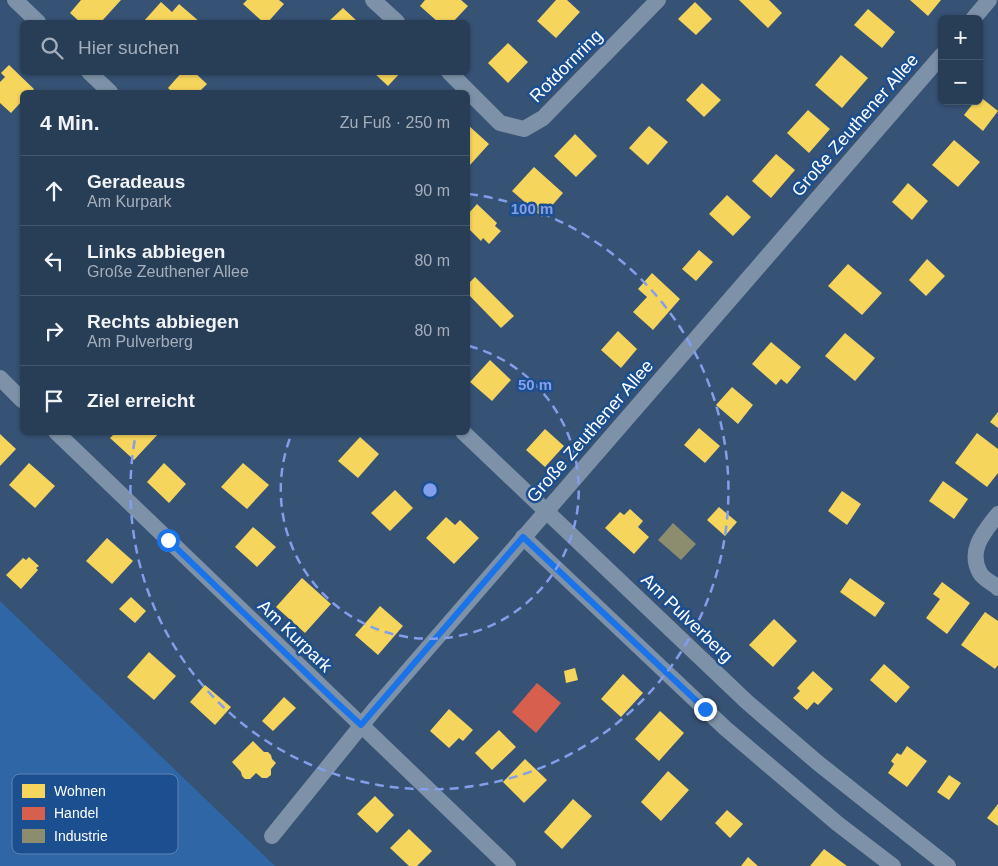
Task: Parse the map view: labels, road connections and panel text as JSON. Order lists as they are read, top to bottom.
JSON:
{
  "streets": {
    "street": [
      "Rotdornring",
      "Große Zeuthener Allee",
      "Am Pulverberg",
      "Am Kurpark"
    ]
  },
  "crossings": [
    ["Große Zeuthener Allee", "Am Pulverberg"],
    ["Große Zeuthener Allee", "Am Kurpark"]
  ],
  "legend": ["Wohnen", "Handel", "Industrie"],
  "page": {
    "map_buttons": ["+", "−"],
    "search": "Hier suchen",
    "heading": ["4 Min.", "Zu Fuß · 250 m"],
    "list": [
      ["Geradeaus", "Am Kurpark", "90 m"],
      ["Links abbiegen", "Große Zeuthener Allee", "80 m"],
      ["Rechts abbiegen", "Am Pulverberg", "80 m"],
      "Ziel erreicht"
    ]
  },
  "rings": ["100 m", "50 m"]
}
